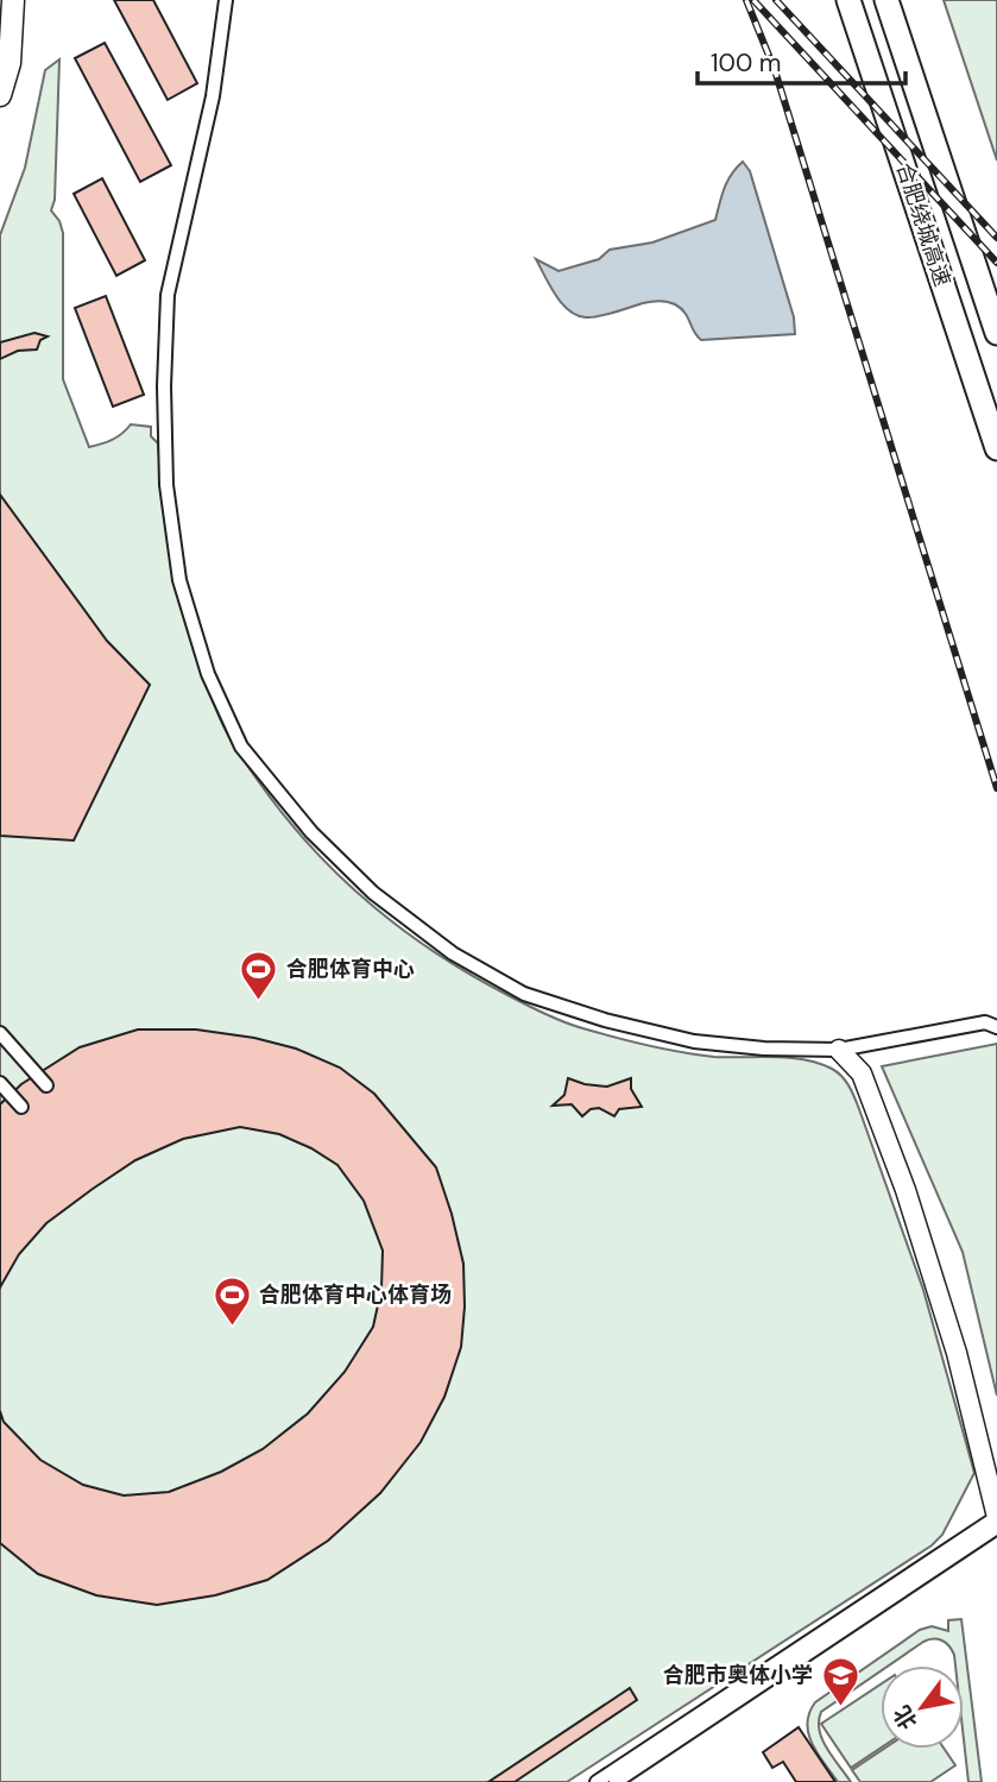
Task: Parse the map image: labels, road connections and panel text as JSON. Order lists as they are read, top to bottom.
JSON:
{
  "streets": {
    "highway": ["合肥绕城高速"]
  },
  "places": {
    "sports": ["合肥体育中心", "合肥体育中心体育场"],
    "school or university": ["合肥市奥体小学"]
  },
  "scale_bar": "100 m",
  "north": "bottom left"
}
